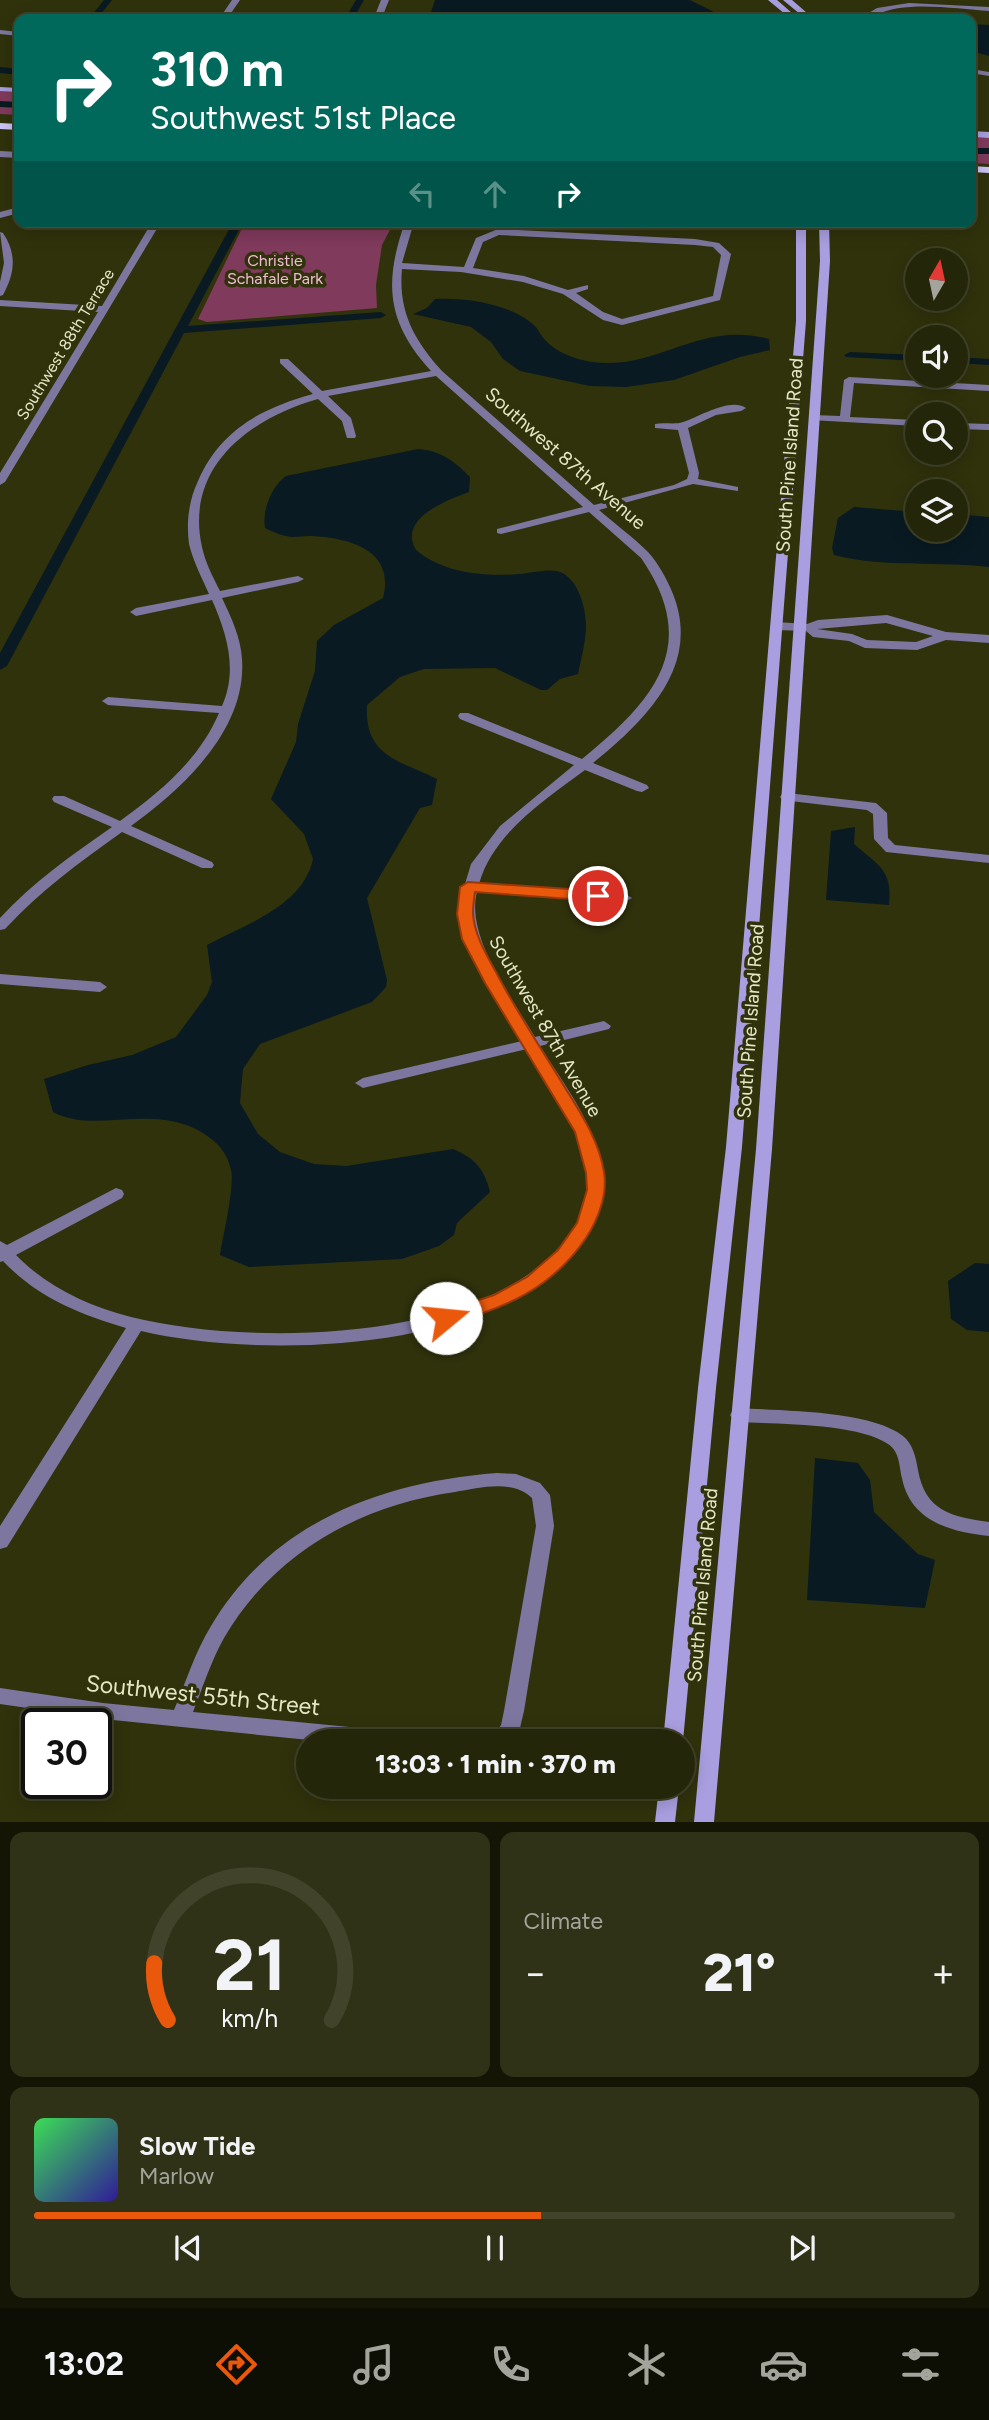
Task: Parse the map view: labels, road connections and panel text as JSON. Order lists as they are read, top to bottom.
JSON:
{
  "streets": {
    "main road": ["South Pine Island Road"],
    "street": ["Southwest 88th Terrace", "Southwest 87th Avenue", "Southwest 55th Street"]
  },
  "parks": ["Christie Schafale Park"],
  "north": "top",
  "page": {
    "turn": ["310 m", "Southwest 51st Place"],
    "limit": "30",
    "trip": "13:03 · 1 min · 370 m",
    "tile": "Climate",
    "heat": ["−", "21°", "+"],
    "song": ["Slow Tide", "Marlow"],
    "tabs": "13:02",
    "gauge": ["21", "km/h"]
  }
}
